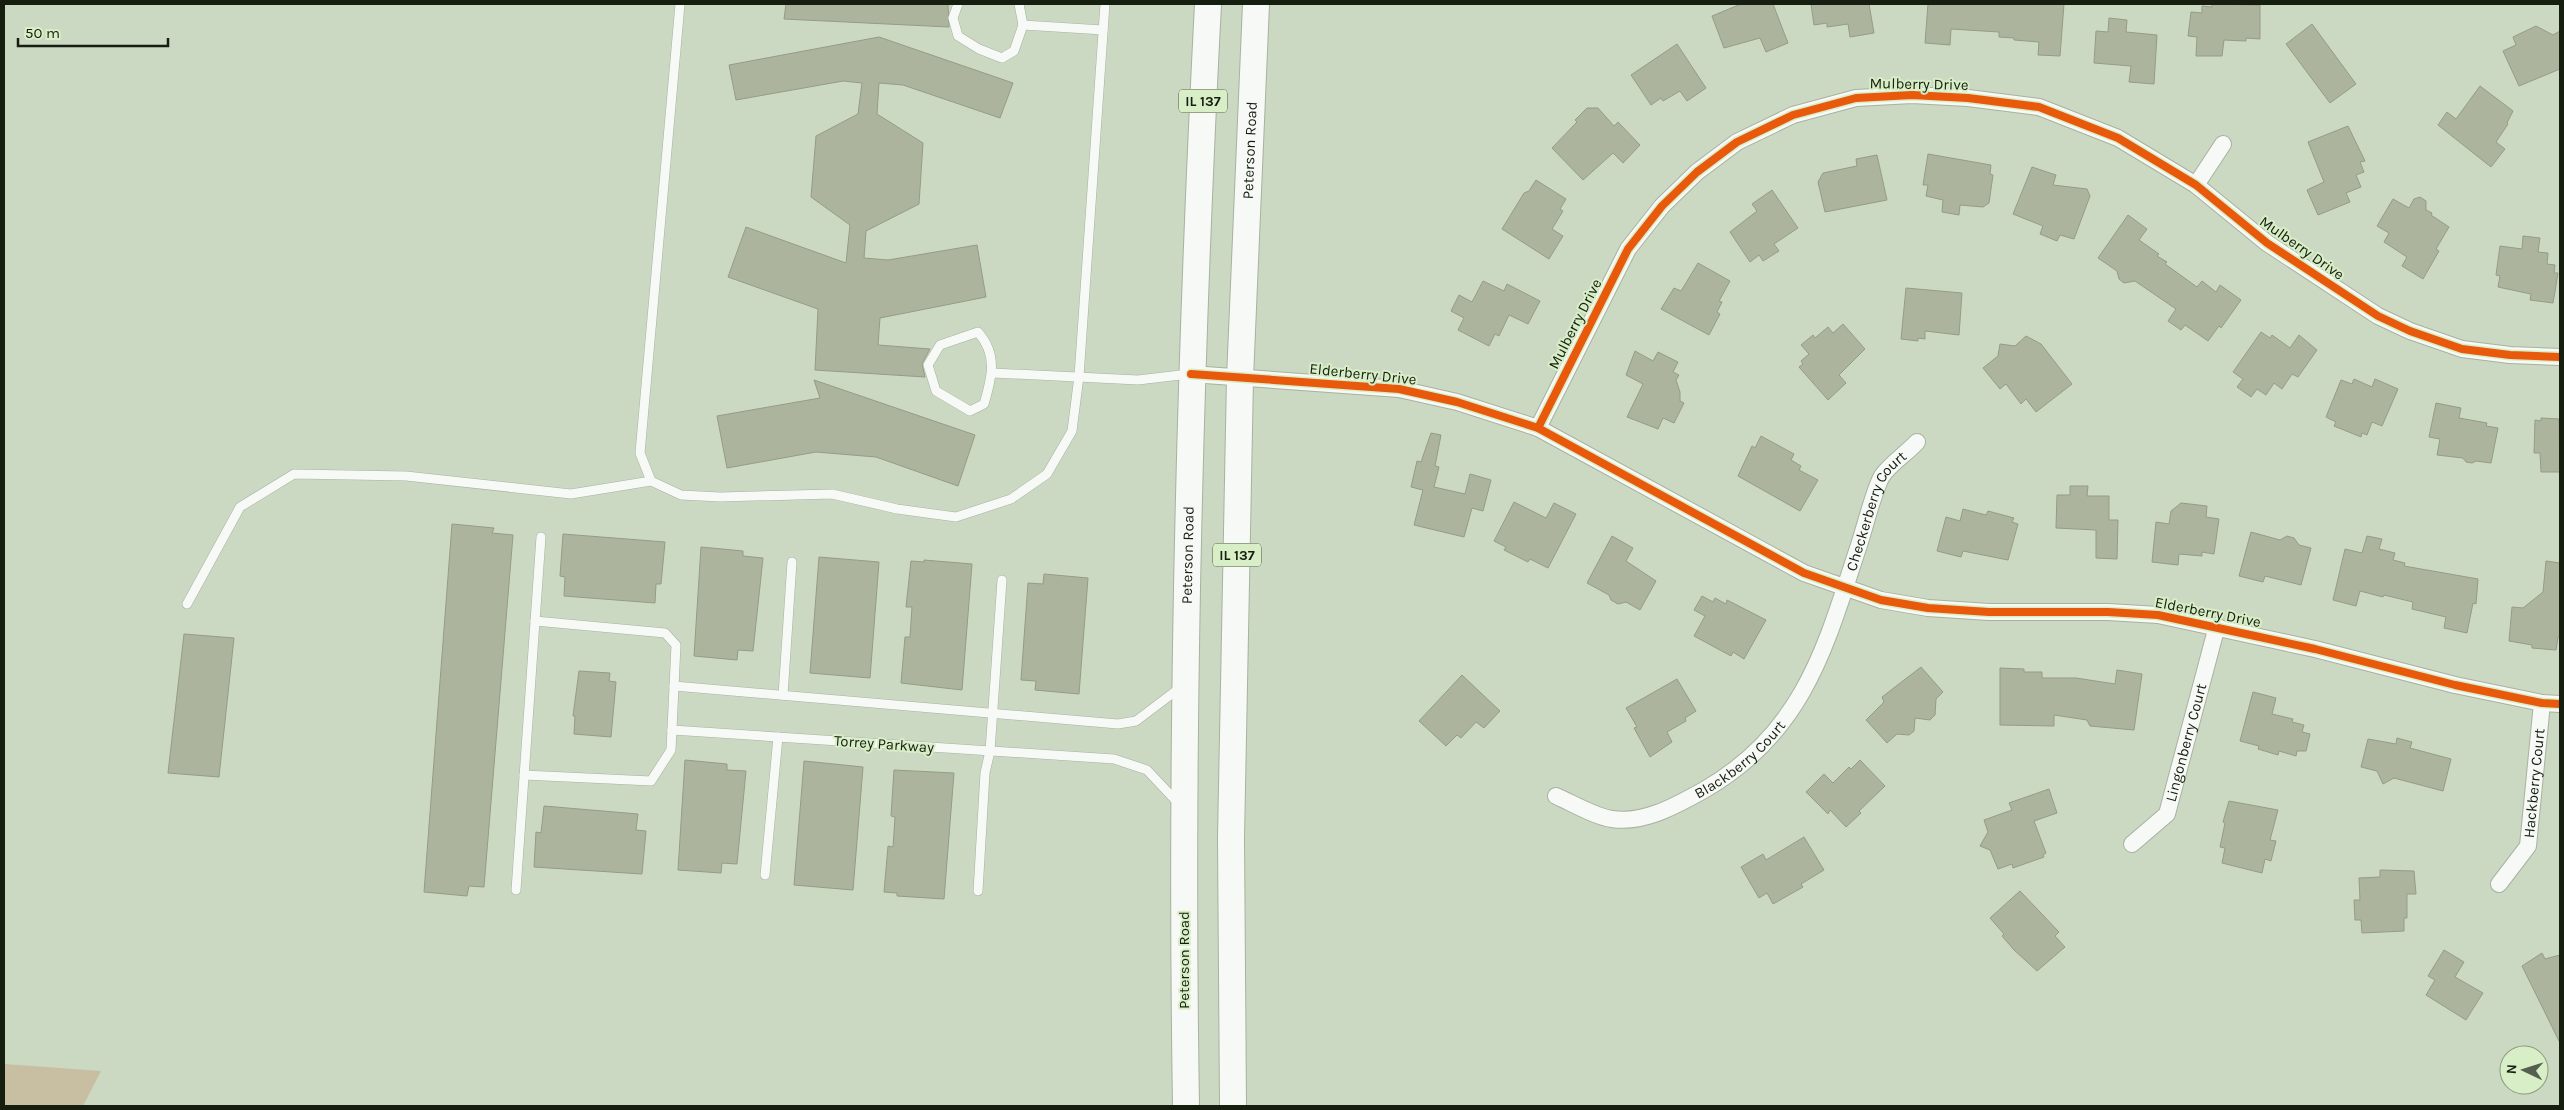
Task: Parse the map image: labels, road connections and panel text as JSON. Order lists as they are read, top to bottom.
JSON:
{
  "streets": {
    "main road": ["IL 137", "Peterson Road"],
    "street": [
      "Mulberry Drive",
      "Elderberry Drive",
      "Checkerberry Court",
      "Lingonberry Court",
      "Blackberry Court",
      "Hackberry Court"
    ],
    "lane": ["Torrey Parkway"]
  },
  "crossings": [
    ["Mulberry Drive", "Elderberry Drive"],
    ["Peterson Road", "Elderberry Drive"],
    ["Peterson Road", "Torrey Parkway"],
    ["Elderberry Drive", "Checkerberry Court"],
    ["Elderberry Drive", "Lingonberry Court"],
    ["Elderberry Drive", "Blackberry Court"],
    ["Elderberry Drive", "Hackberry Court"],
    ["Checkerberry Court", "Blackberry Court"]
  ],
  "scale_bar": "50 m",
  "north": "left"
}
